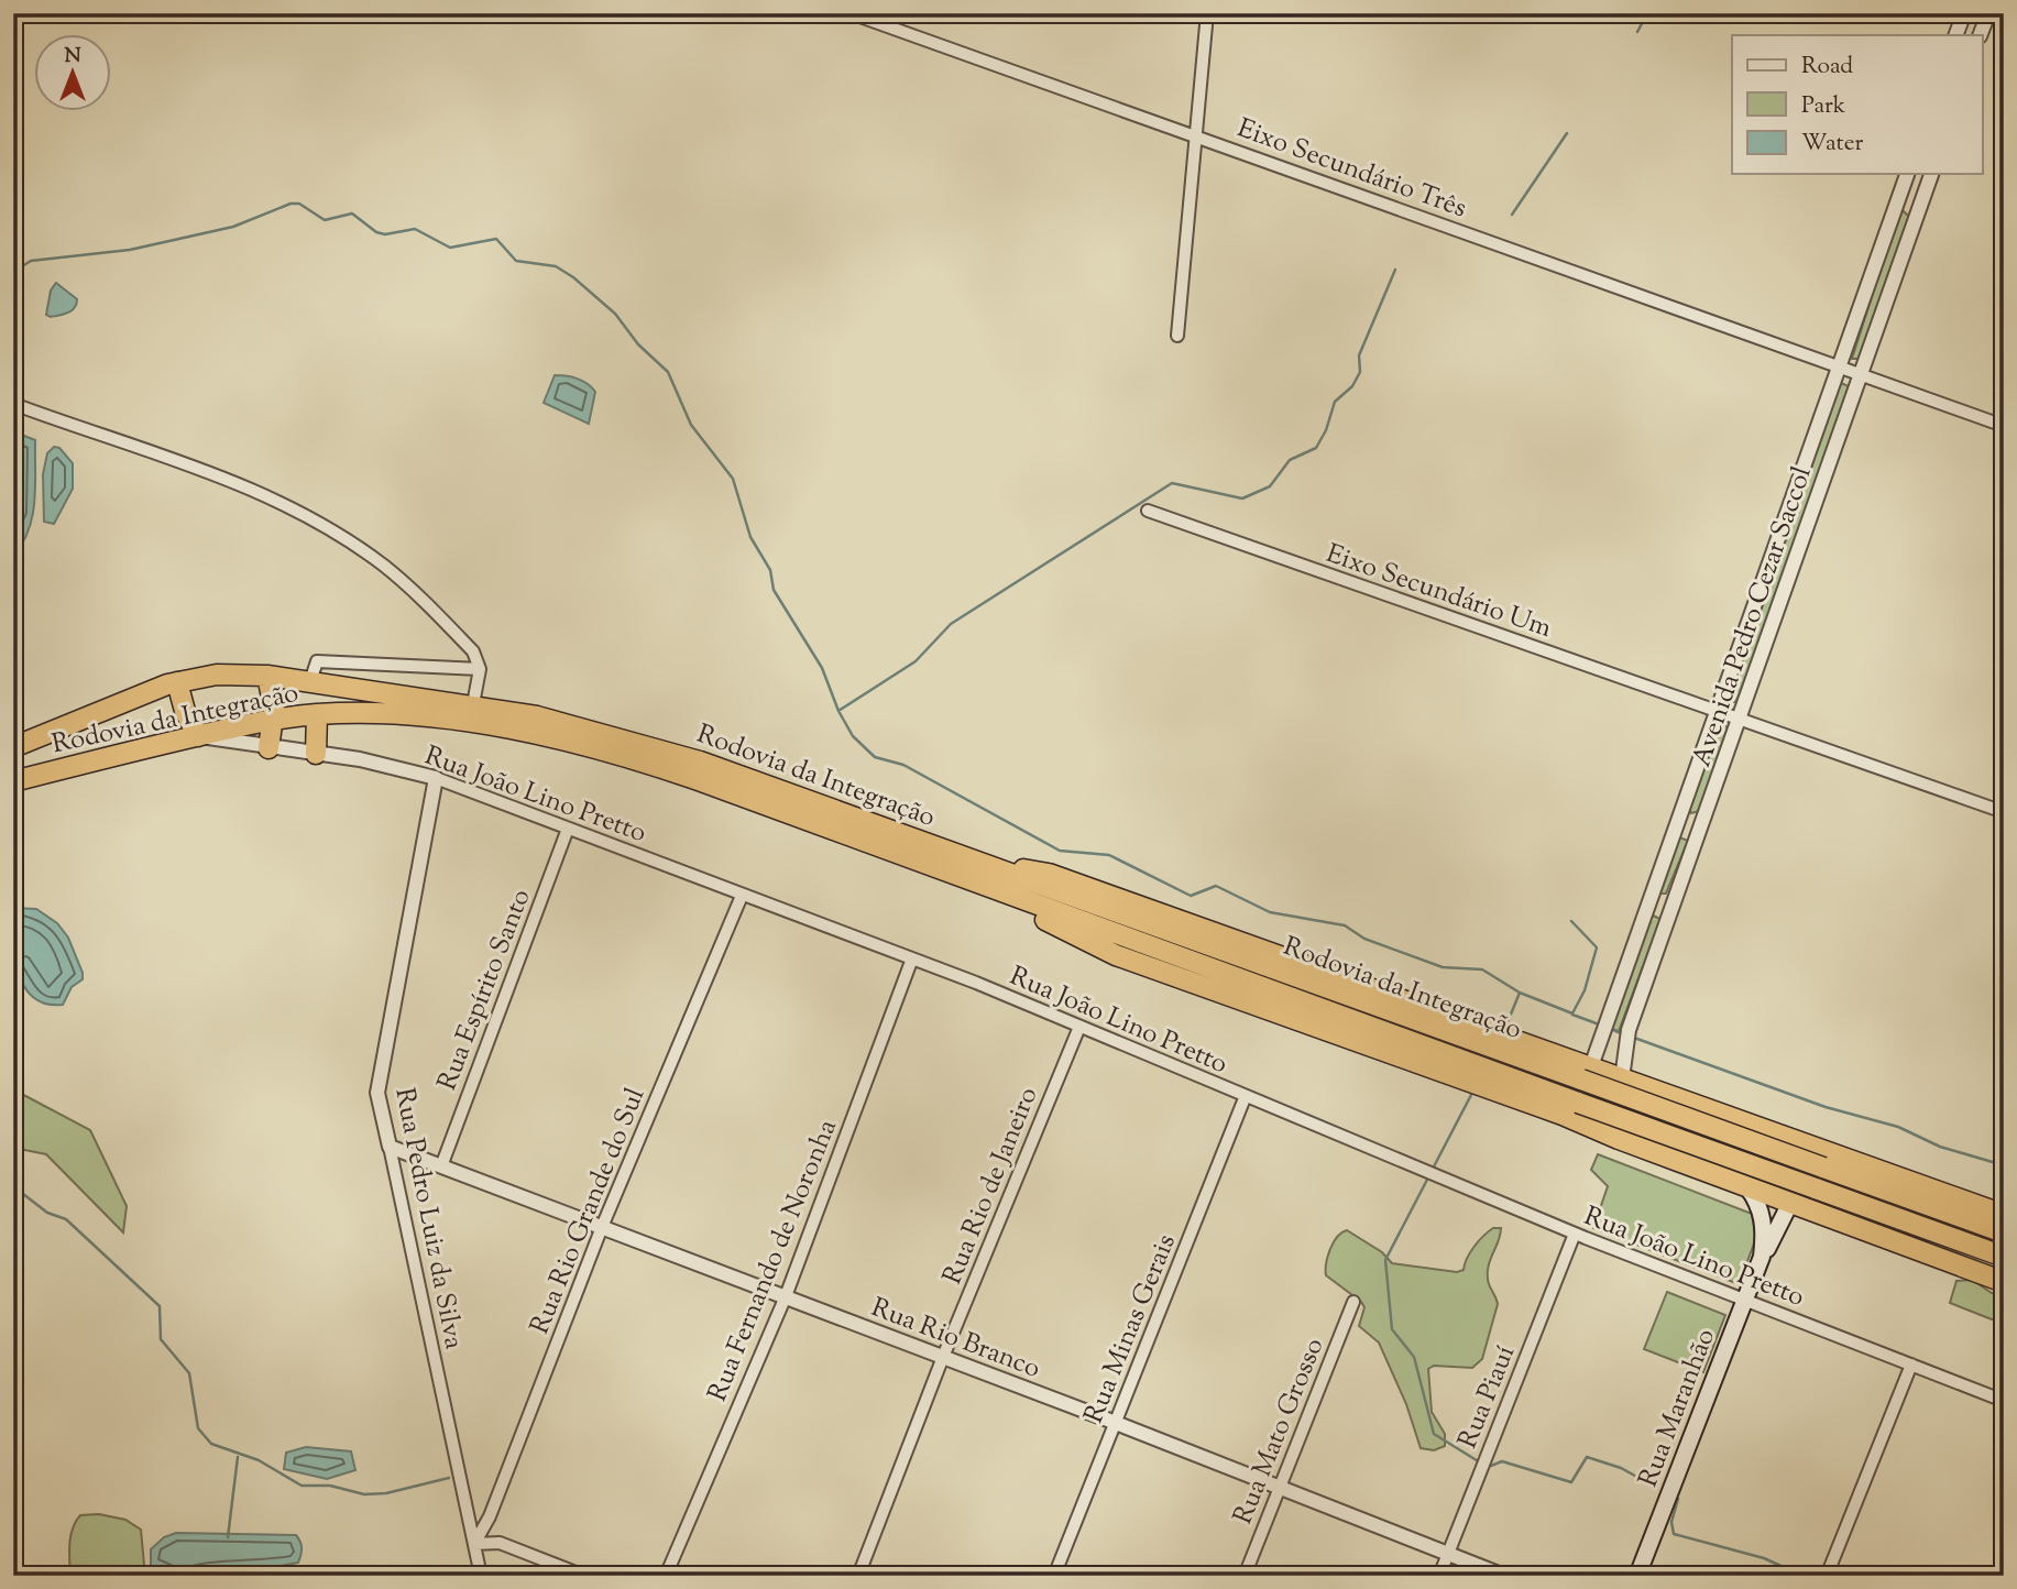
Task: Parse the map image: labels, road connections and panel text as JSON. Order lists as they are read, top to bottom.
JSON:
{
  "streets": {
    "highway": ["Rodovia da Integração"],
    "main road": ["Rua Maranhão"],
    "street": [
      "Eixo Secundário Três",
      "Eixo Secundário Um",
      "Avenida Pedro Cezar Saccol",
      "Rua João Lino Pretto",
      "Rua Espírito Santo",
      "Rua Rio de Janeiro",
      "Rua Rio Grande do Sul",
      "Rua Pedro Luiz da Silva",
      "Rua Fernando de Noronha",
      "Rua Minas Gerais",
      "Rua Rio Branco",
      "Rua Piauí",
      "Rua Mato Grosso"
    ]
  },
  "crossings": [
    ["Eixo Secundário Três", "Avenida Pedro Cezar Saccol"],
    ["Eixo Secundário Um", "Avenida Pedro Cezar Saccol"],
    ["Avenida Pedro Cezar Saccol", "Rodovia da Integração"],
    ["Rodovia da Integração", "Rua João Lino Pretto"],
    ["Rua João Lino Pretto", "Rua Espírito Santo"],
    ["Rua João Lino Pretto", "Rua Rio de Janeiro"],
    ["Rua João Lino Pretto", "Rua Rio Grande do Sul"],
    ["Rua João Lino Pretto", "Rua Pedro Luiz da Silva"],
    ["Rua João Lino Pretto", "Rua Fernando de Noronha"],
    ["Rua João Lino Pretto", "Rua Minas Gerais"],
    ["Rua João Lino Pretto", "Rua Piauí"],
    ["Rua João Lino Pretto", "Rua Maranhão"],
    ["Rua Espírito Santo", "Rua Rio Branco"],
    ["Rua Rio de Janeiro", "Rua Rio Branco"],
    ["Rua Rio Grande do Sul", "Rua Pedro Luiz da Silva"],
    ["Rua Rio Grande do Sul", "Rua Rio Branco"],
    ["Rua Pedro Luiz da Silva", "Rua Rio Branco"],
    ["Rua Fernando de Noronha", "Rua Rio Branco"],
    ["Rua Minas Gerais", "Rua Rio Branco"],
    ["Rua Rio Branco", "Rua Piauí"],
    ["Rua Rio Branco", "Rua Mato Grosso"]
  ],
  "legend": ["Road", "Park", "Water"],
  "north": "top"
}
